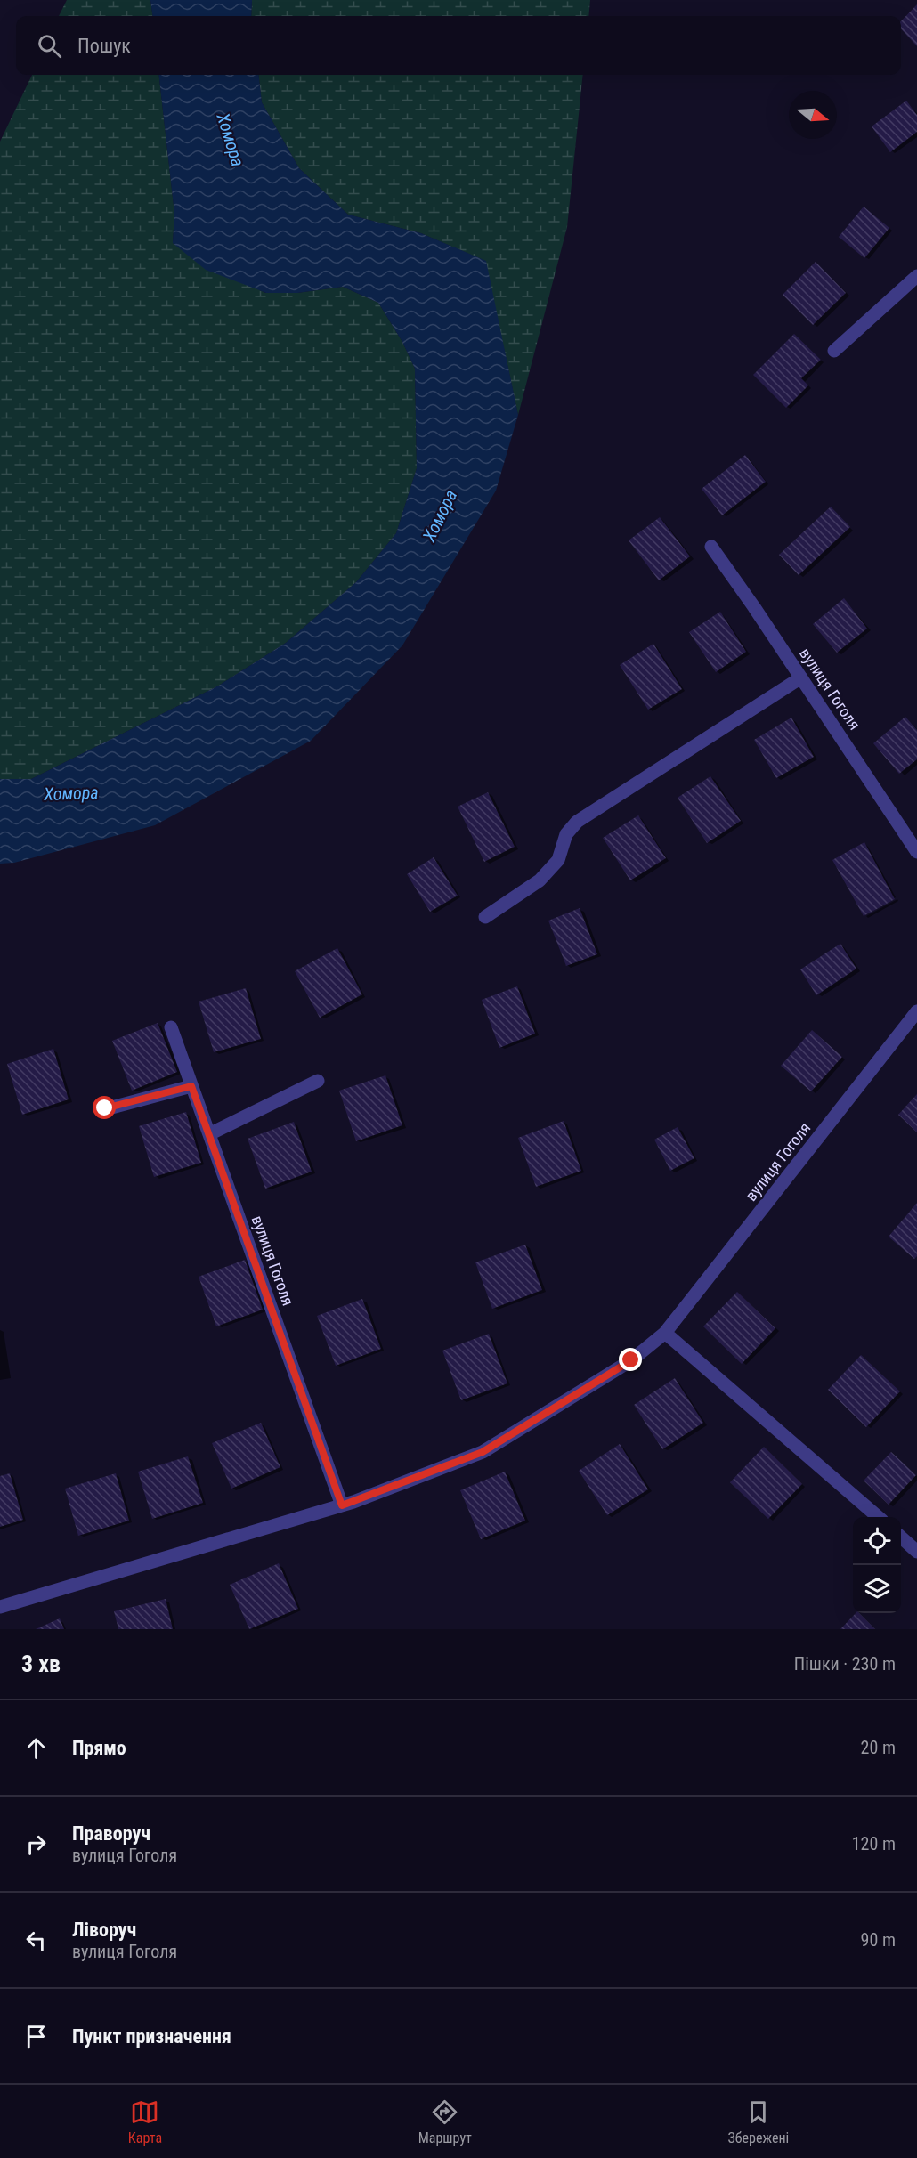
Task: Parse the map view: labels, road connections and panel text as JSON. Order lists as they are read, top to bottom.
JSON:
{
  "streets": {
    "street": ["вулиця Гоголя"]
  },
  "water": ["Хомора"],
  "north": "right",
  "page": {
    "search": "Пошук",
    "heading": ["3 хв", "Пішки · 230 m"],
    "list": [
      ["Прямо", "20 m"],
      ["Праворуч", "вулиця Гоголя", "120 m"],
      ["Ліворуч", "вулиця Гоголя", "90 m"],
      "Пункт призначення"
    ],
    "nav": ["Карта", "Маршрут", "Збережені"]
  }
}
